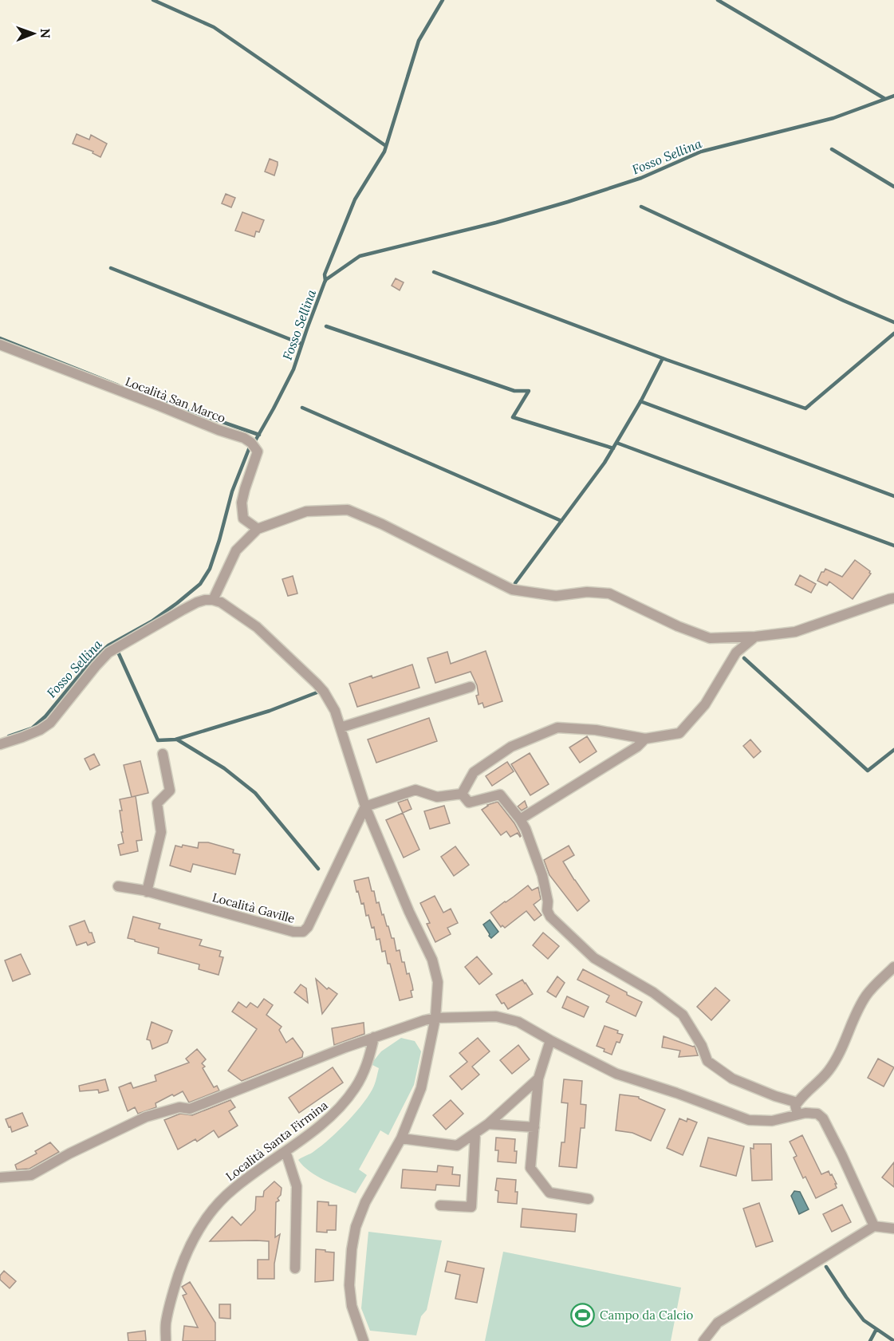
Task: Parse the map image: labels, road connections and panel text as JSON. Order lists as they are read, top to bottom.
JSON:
{
  "streets": {
    "street": ["Località San Marco", "Località Gaville", "Località Santa Firmina"]
  },
  "water": ["Fosso Sellina"],
  "places": {
    "sports": ["Campo da Calcio"]
  },
  "north": "right"
}
